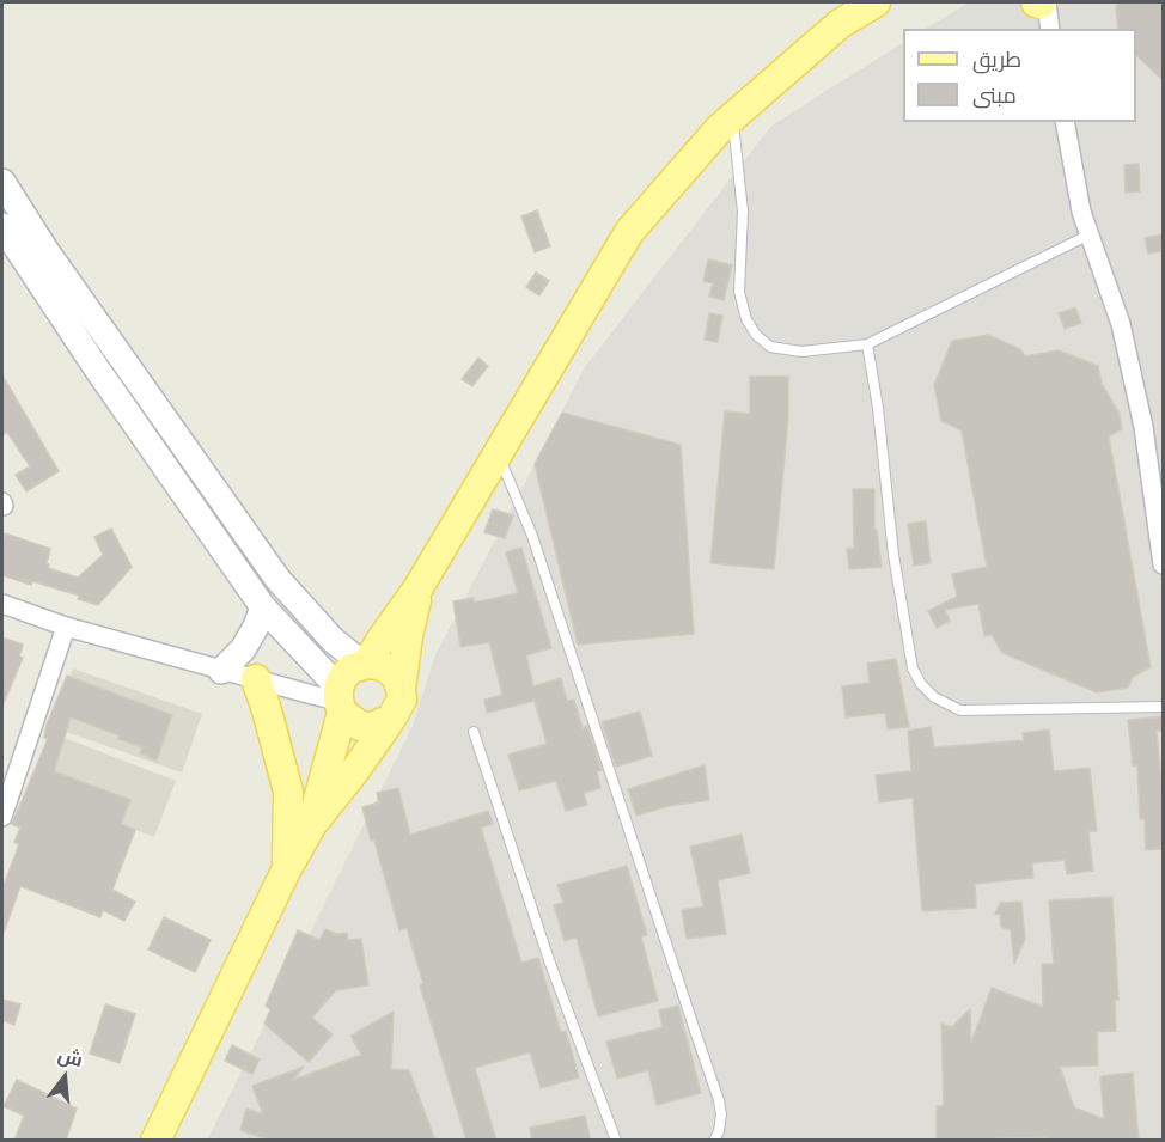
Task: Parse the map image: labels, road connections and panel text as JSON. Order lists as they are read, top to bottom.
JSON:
{
  "legend": ["طريق", "مبنى"],
  "north": "top"
}
